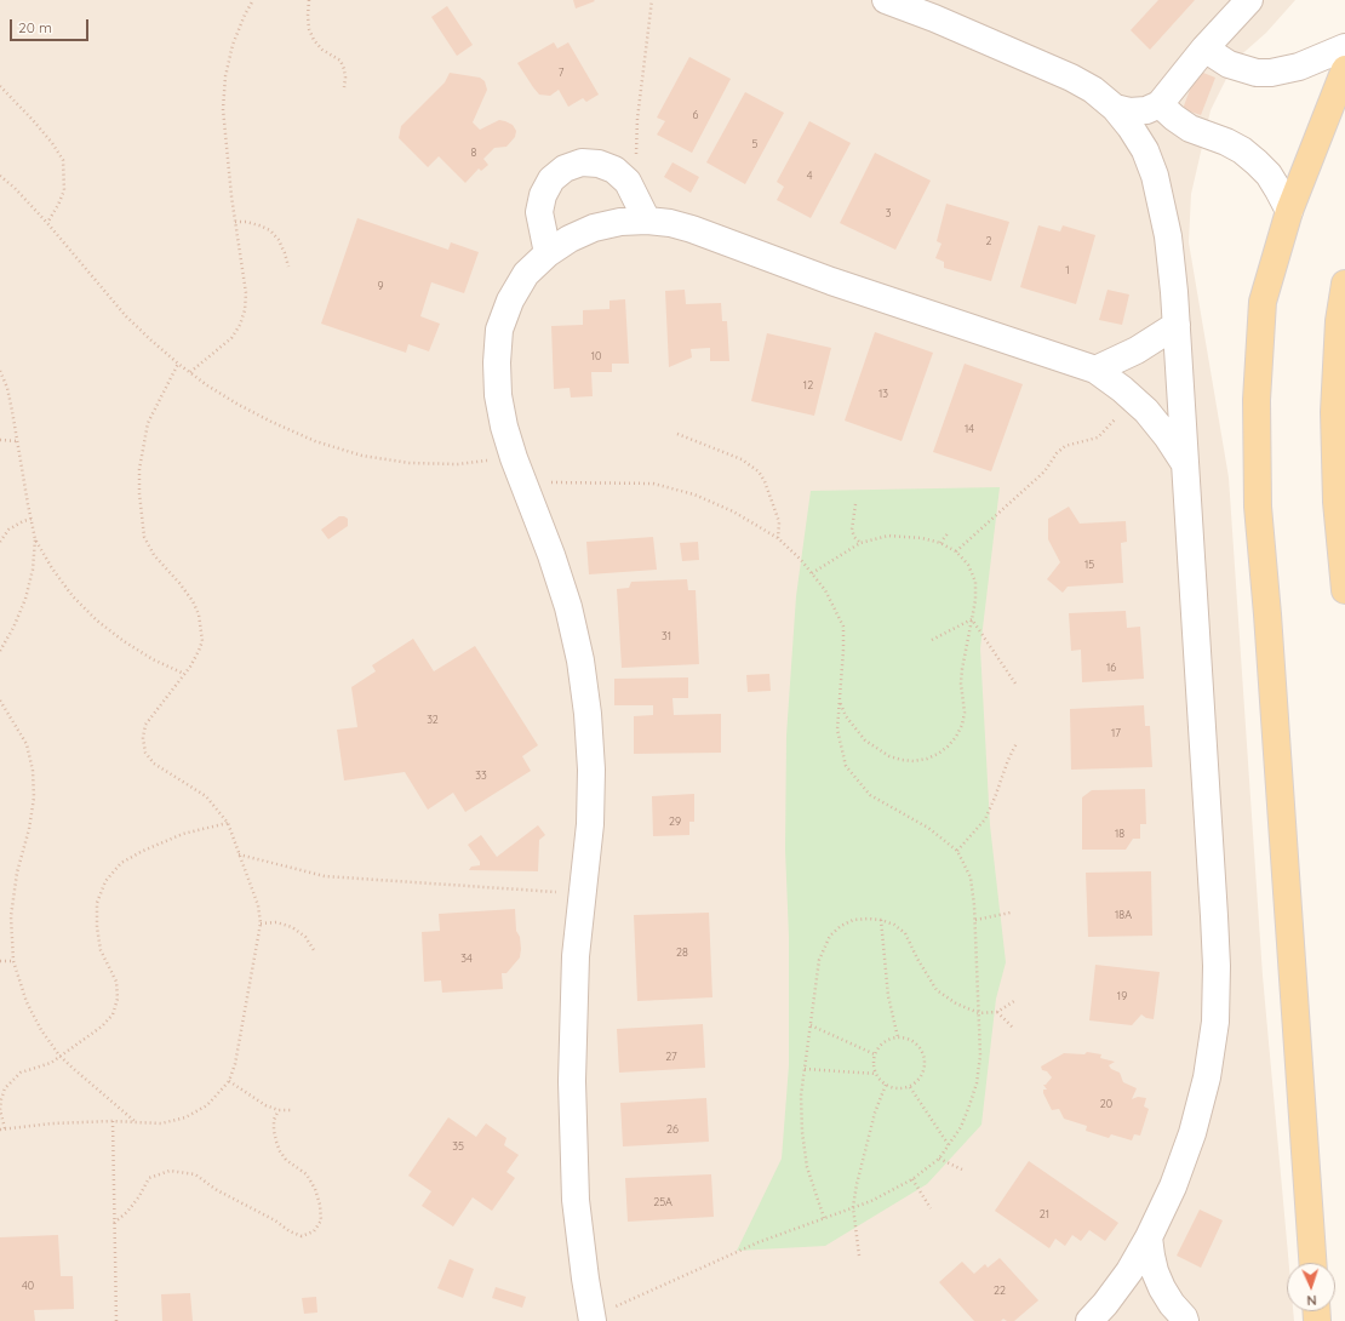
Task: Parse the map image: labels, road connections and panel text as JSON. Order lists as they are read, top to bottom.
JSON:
{
  "house_numbers": [
    "7",
    "6",
    "5",
    "8",
    "4",
    "3",
    "2",
    "1",
    "9",
    "10",
    "12",
    "13",
    "14",
    "15",
    "31",
    "16",
    "32",
    "17",
    "33",
    "29",
    "18",
    "18A",
    "28",
    "34",
    "19",
    "27",
    "20",
    "26",
    "35",
    "25A",
    "21",
    "40",
    "22"
  ],
  "scale_bar": "20 m",
  "north": "bottom"
}
